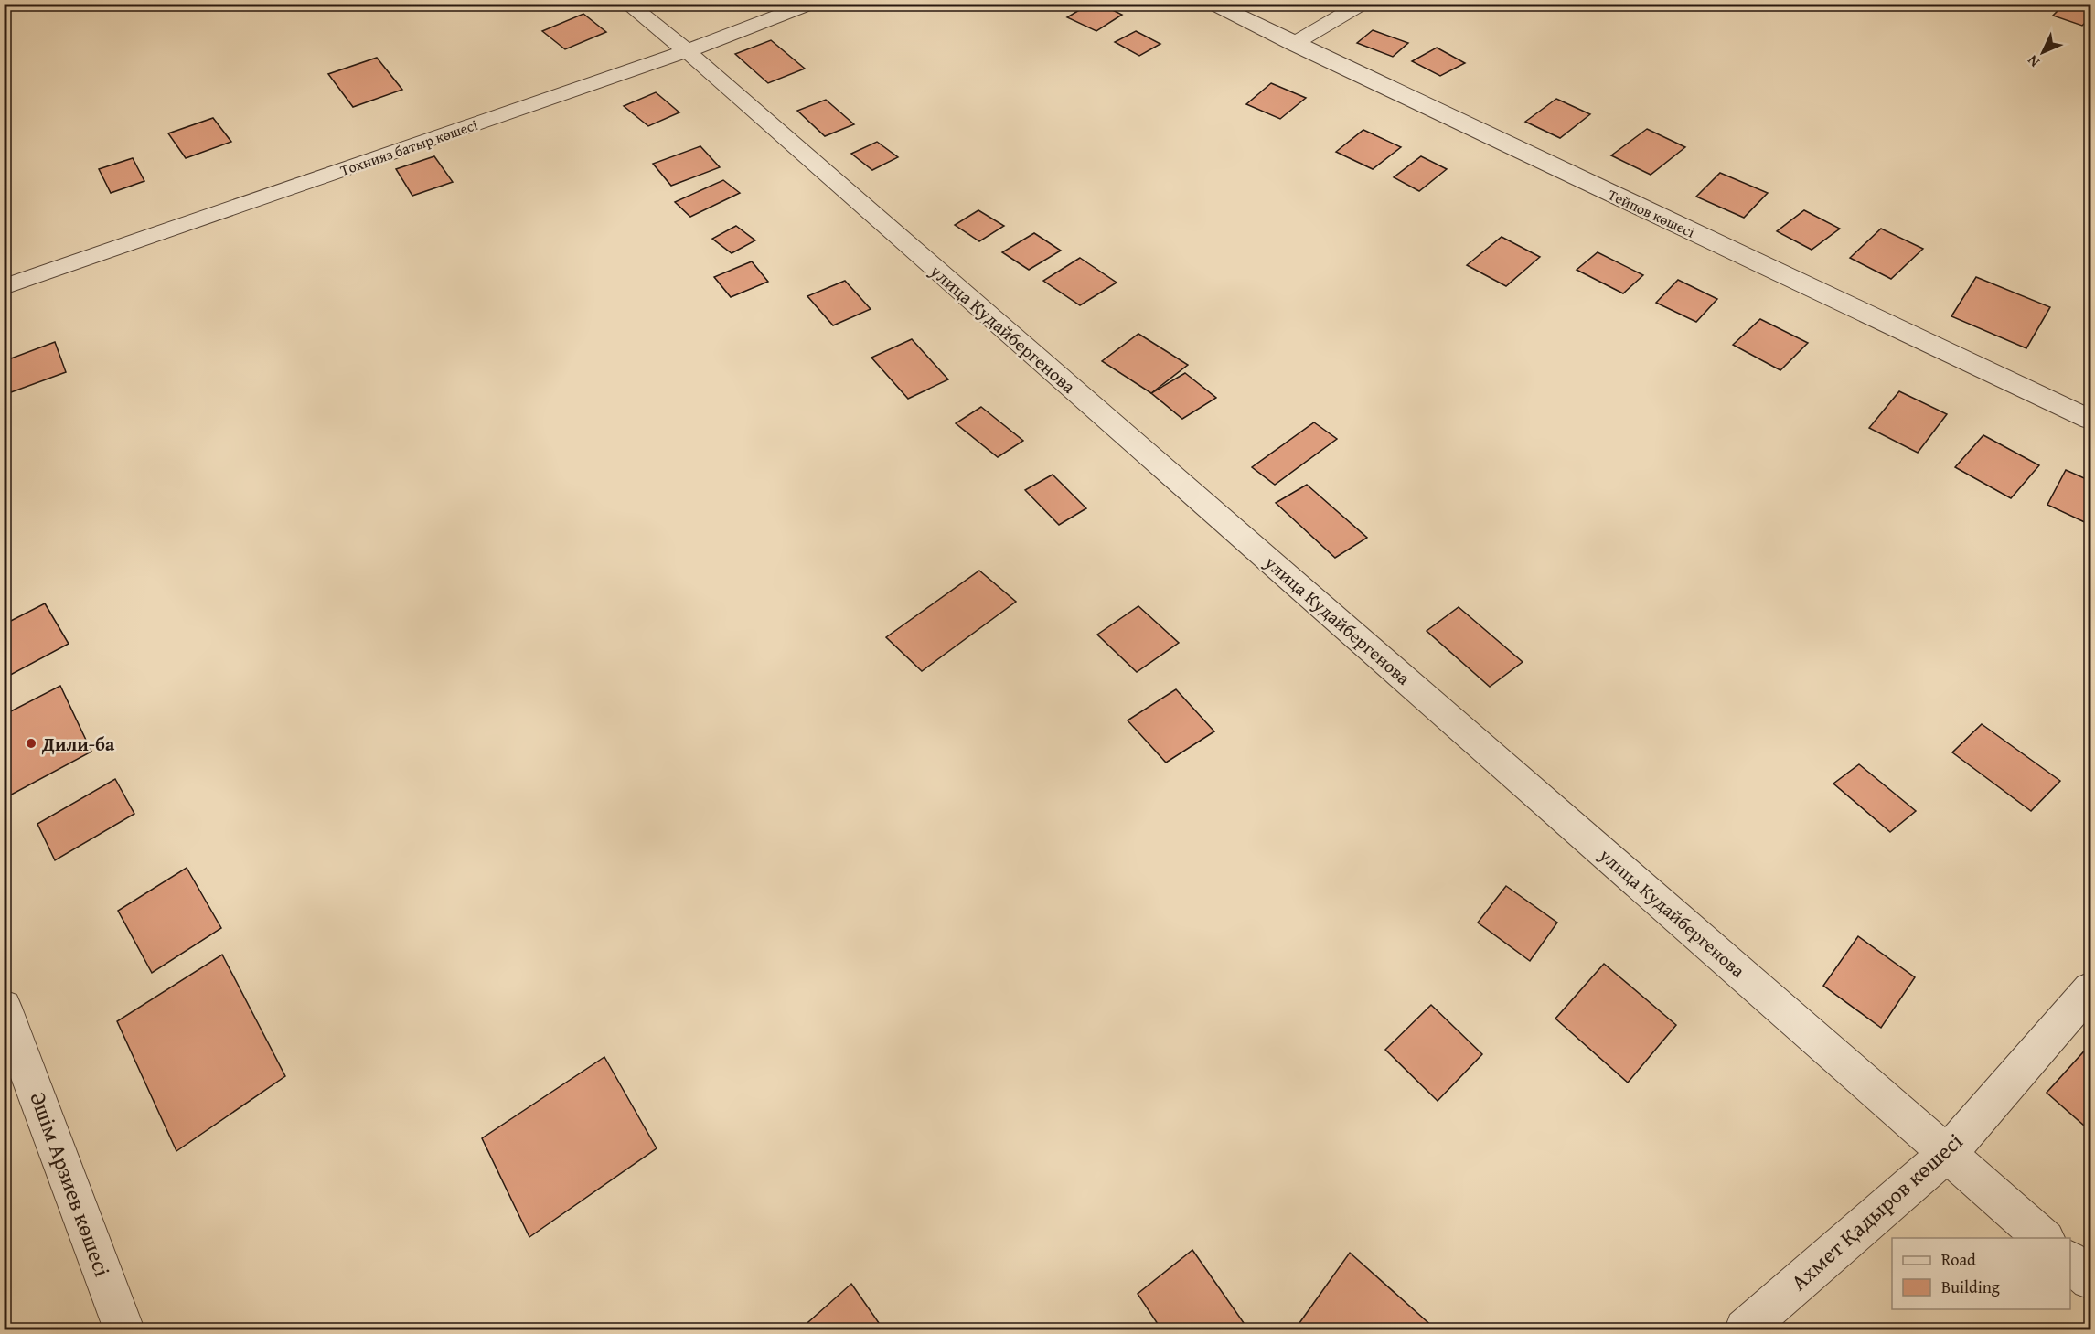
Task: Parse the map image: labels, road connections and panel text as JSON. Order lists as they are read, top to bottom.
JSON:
{
  "streets": {
    "street": [
      "Тохнияз батыр көшесі",
      "Тейпов көшесі",
      "улица Кудайбергенова",
      "Әшім Арзиев көшесі",
      "Ахмет Қадыров көшесі"
    ]
  },
  "crossings": [
    ["Тохнияз батыр көшесі", "улица Кудайбергенова"],
    ["улица Кудайбергенова", "Ахмет Қадыров көшесі"]
  ],
  "places": ["Дили-ба"],
  "legend": ["Road", "Building"],
  "north": "bottom left"
}
